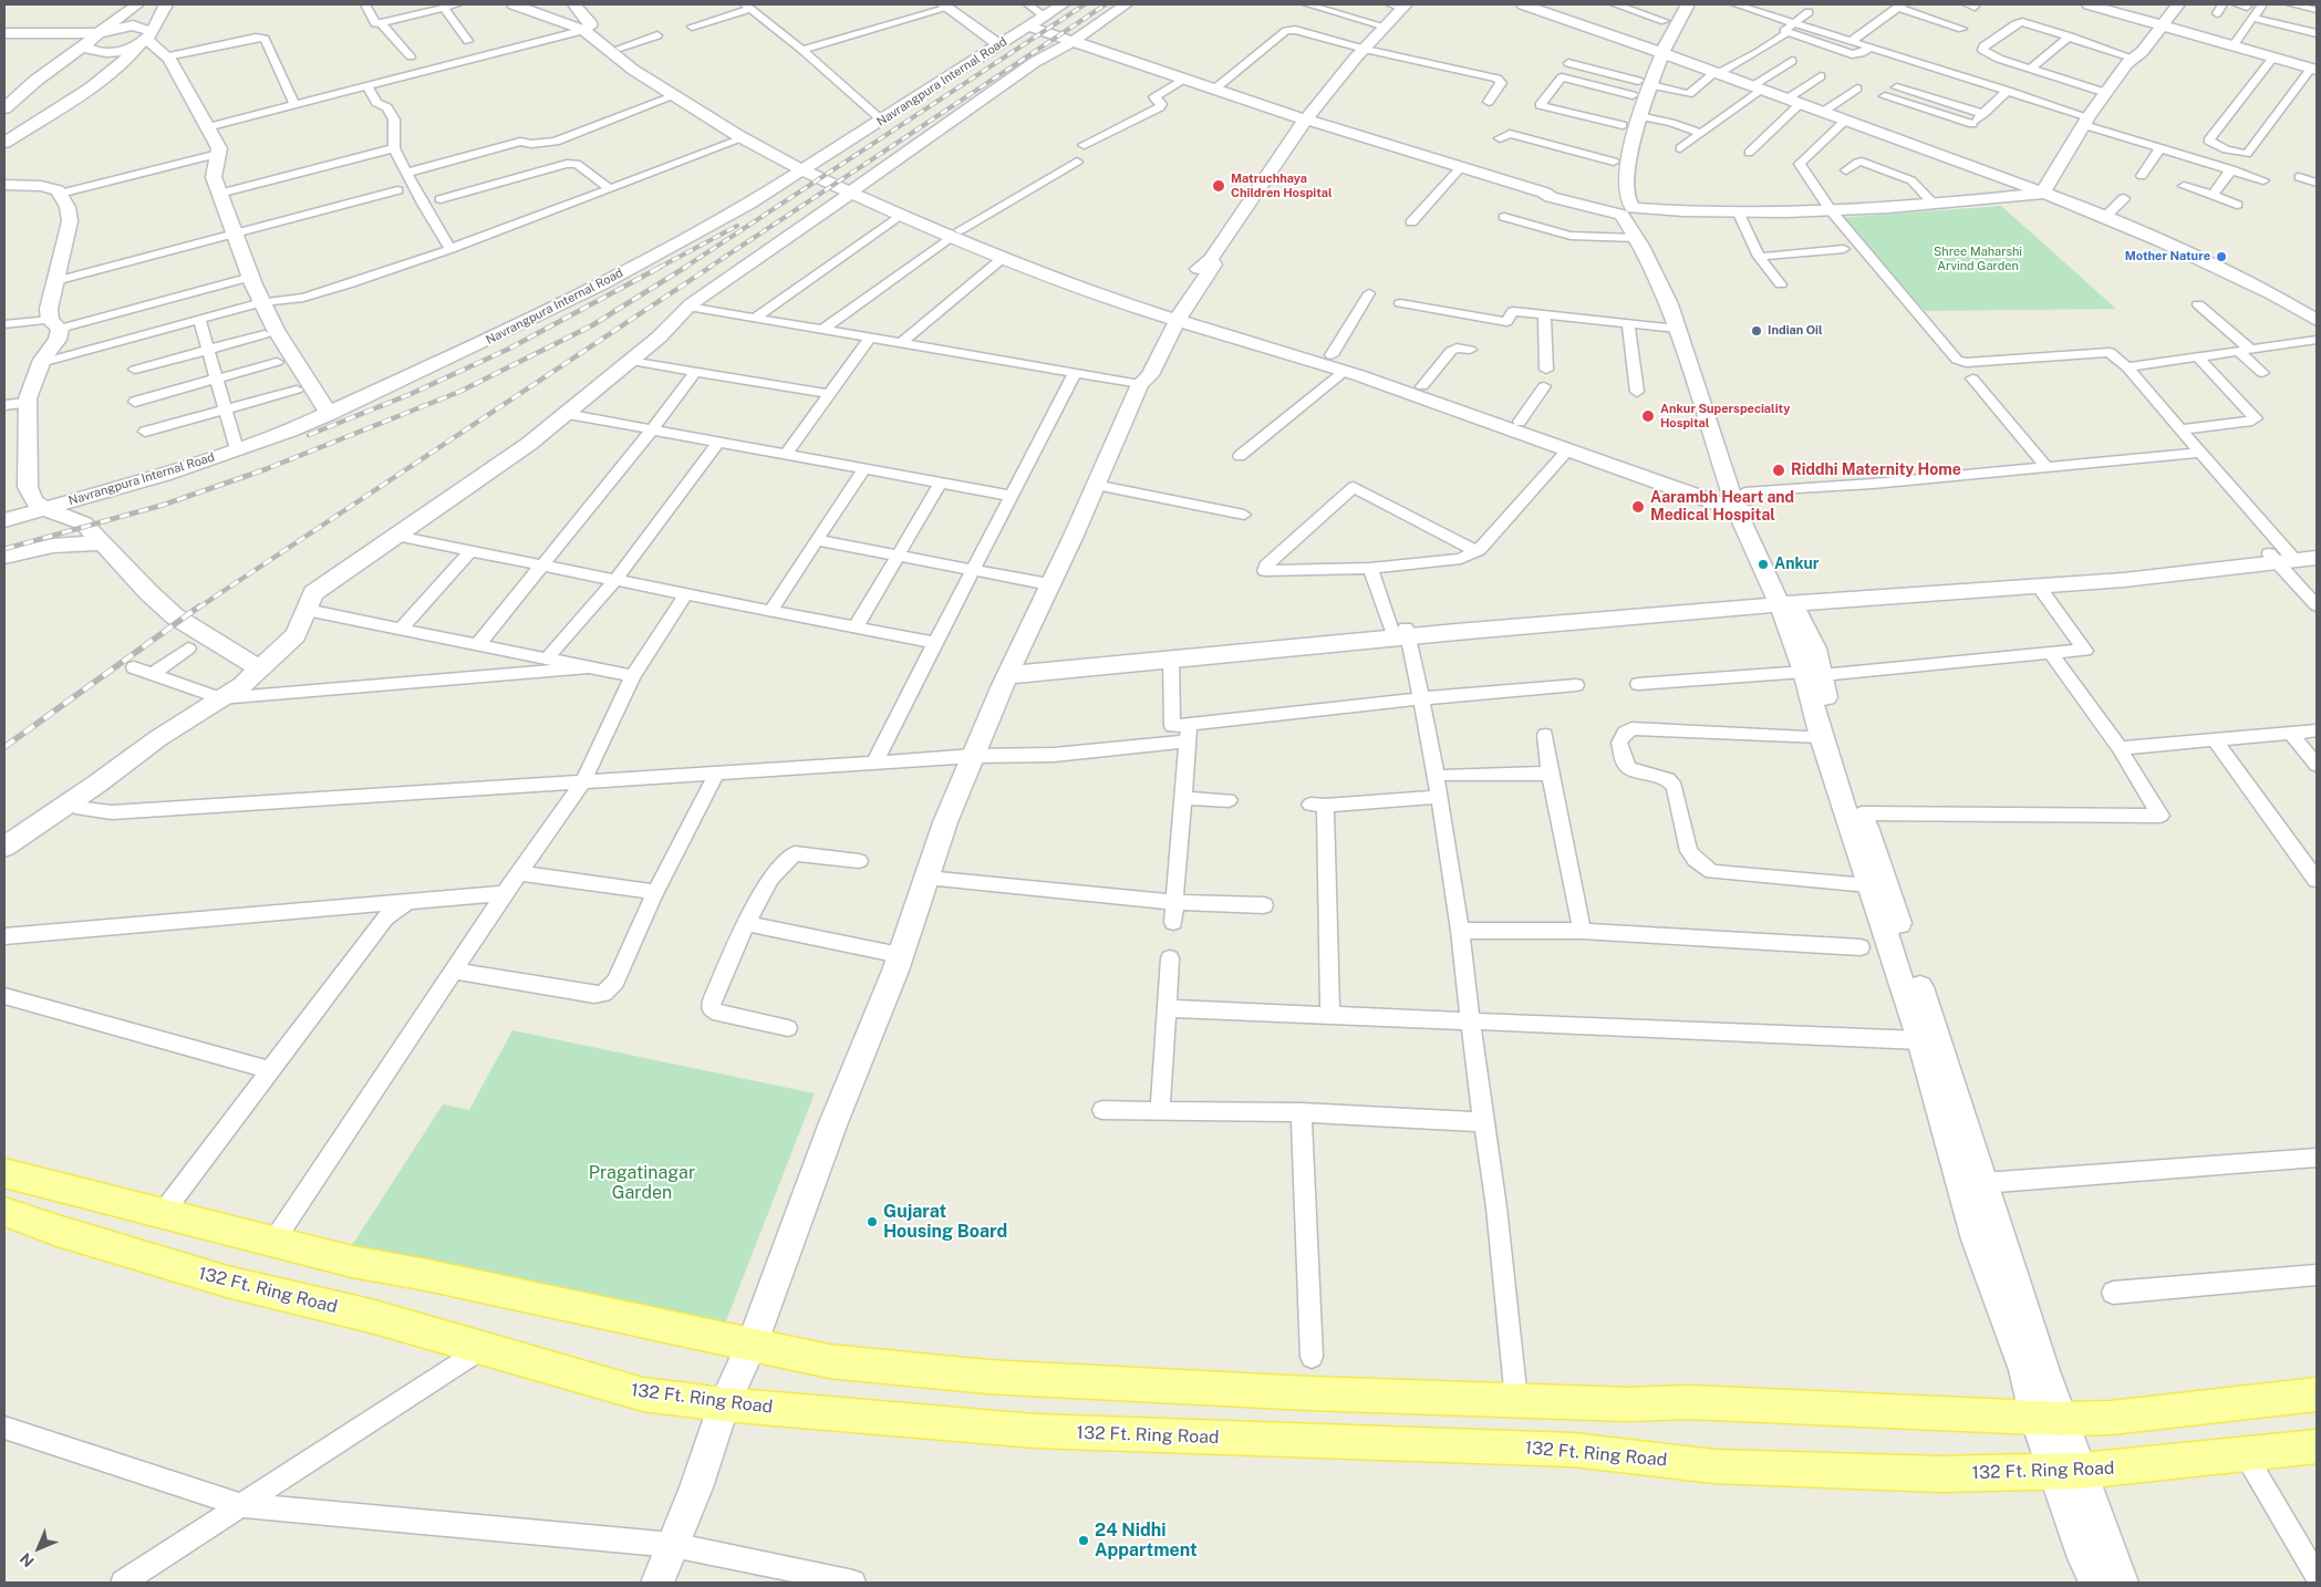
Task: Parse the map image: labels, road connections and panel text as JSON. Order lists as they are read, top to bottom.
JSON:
{
  "streets": {
    "main road": ["132 Ft. Ring Road"],
    "street": ["Navrangpura Internal Road"]
  },
  "parks": ["Shree Maharshi Arvind Garden", "Pragatinagar Garden"],
  "places": [
    "Matruchhaya Children Hospital",
    "Mother Nature",
    "Indian Oil",
    "Ankur Superspeciality Hospital",
    "Riddhi Maternity Home",
    "Aarambh Heart and Medical Hospital",
    "Ankur",
    "Gujarat Housing Board",
    "24 Nidhi Appartment"
  ],
  "north": "bottom left"
}
